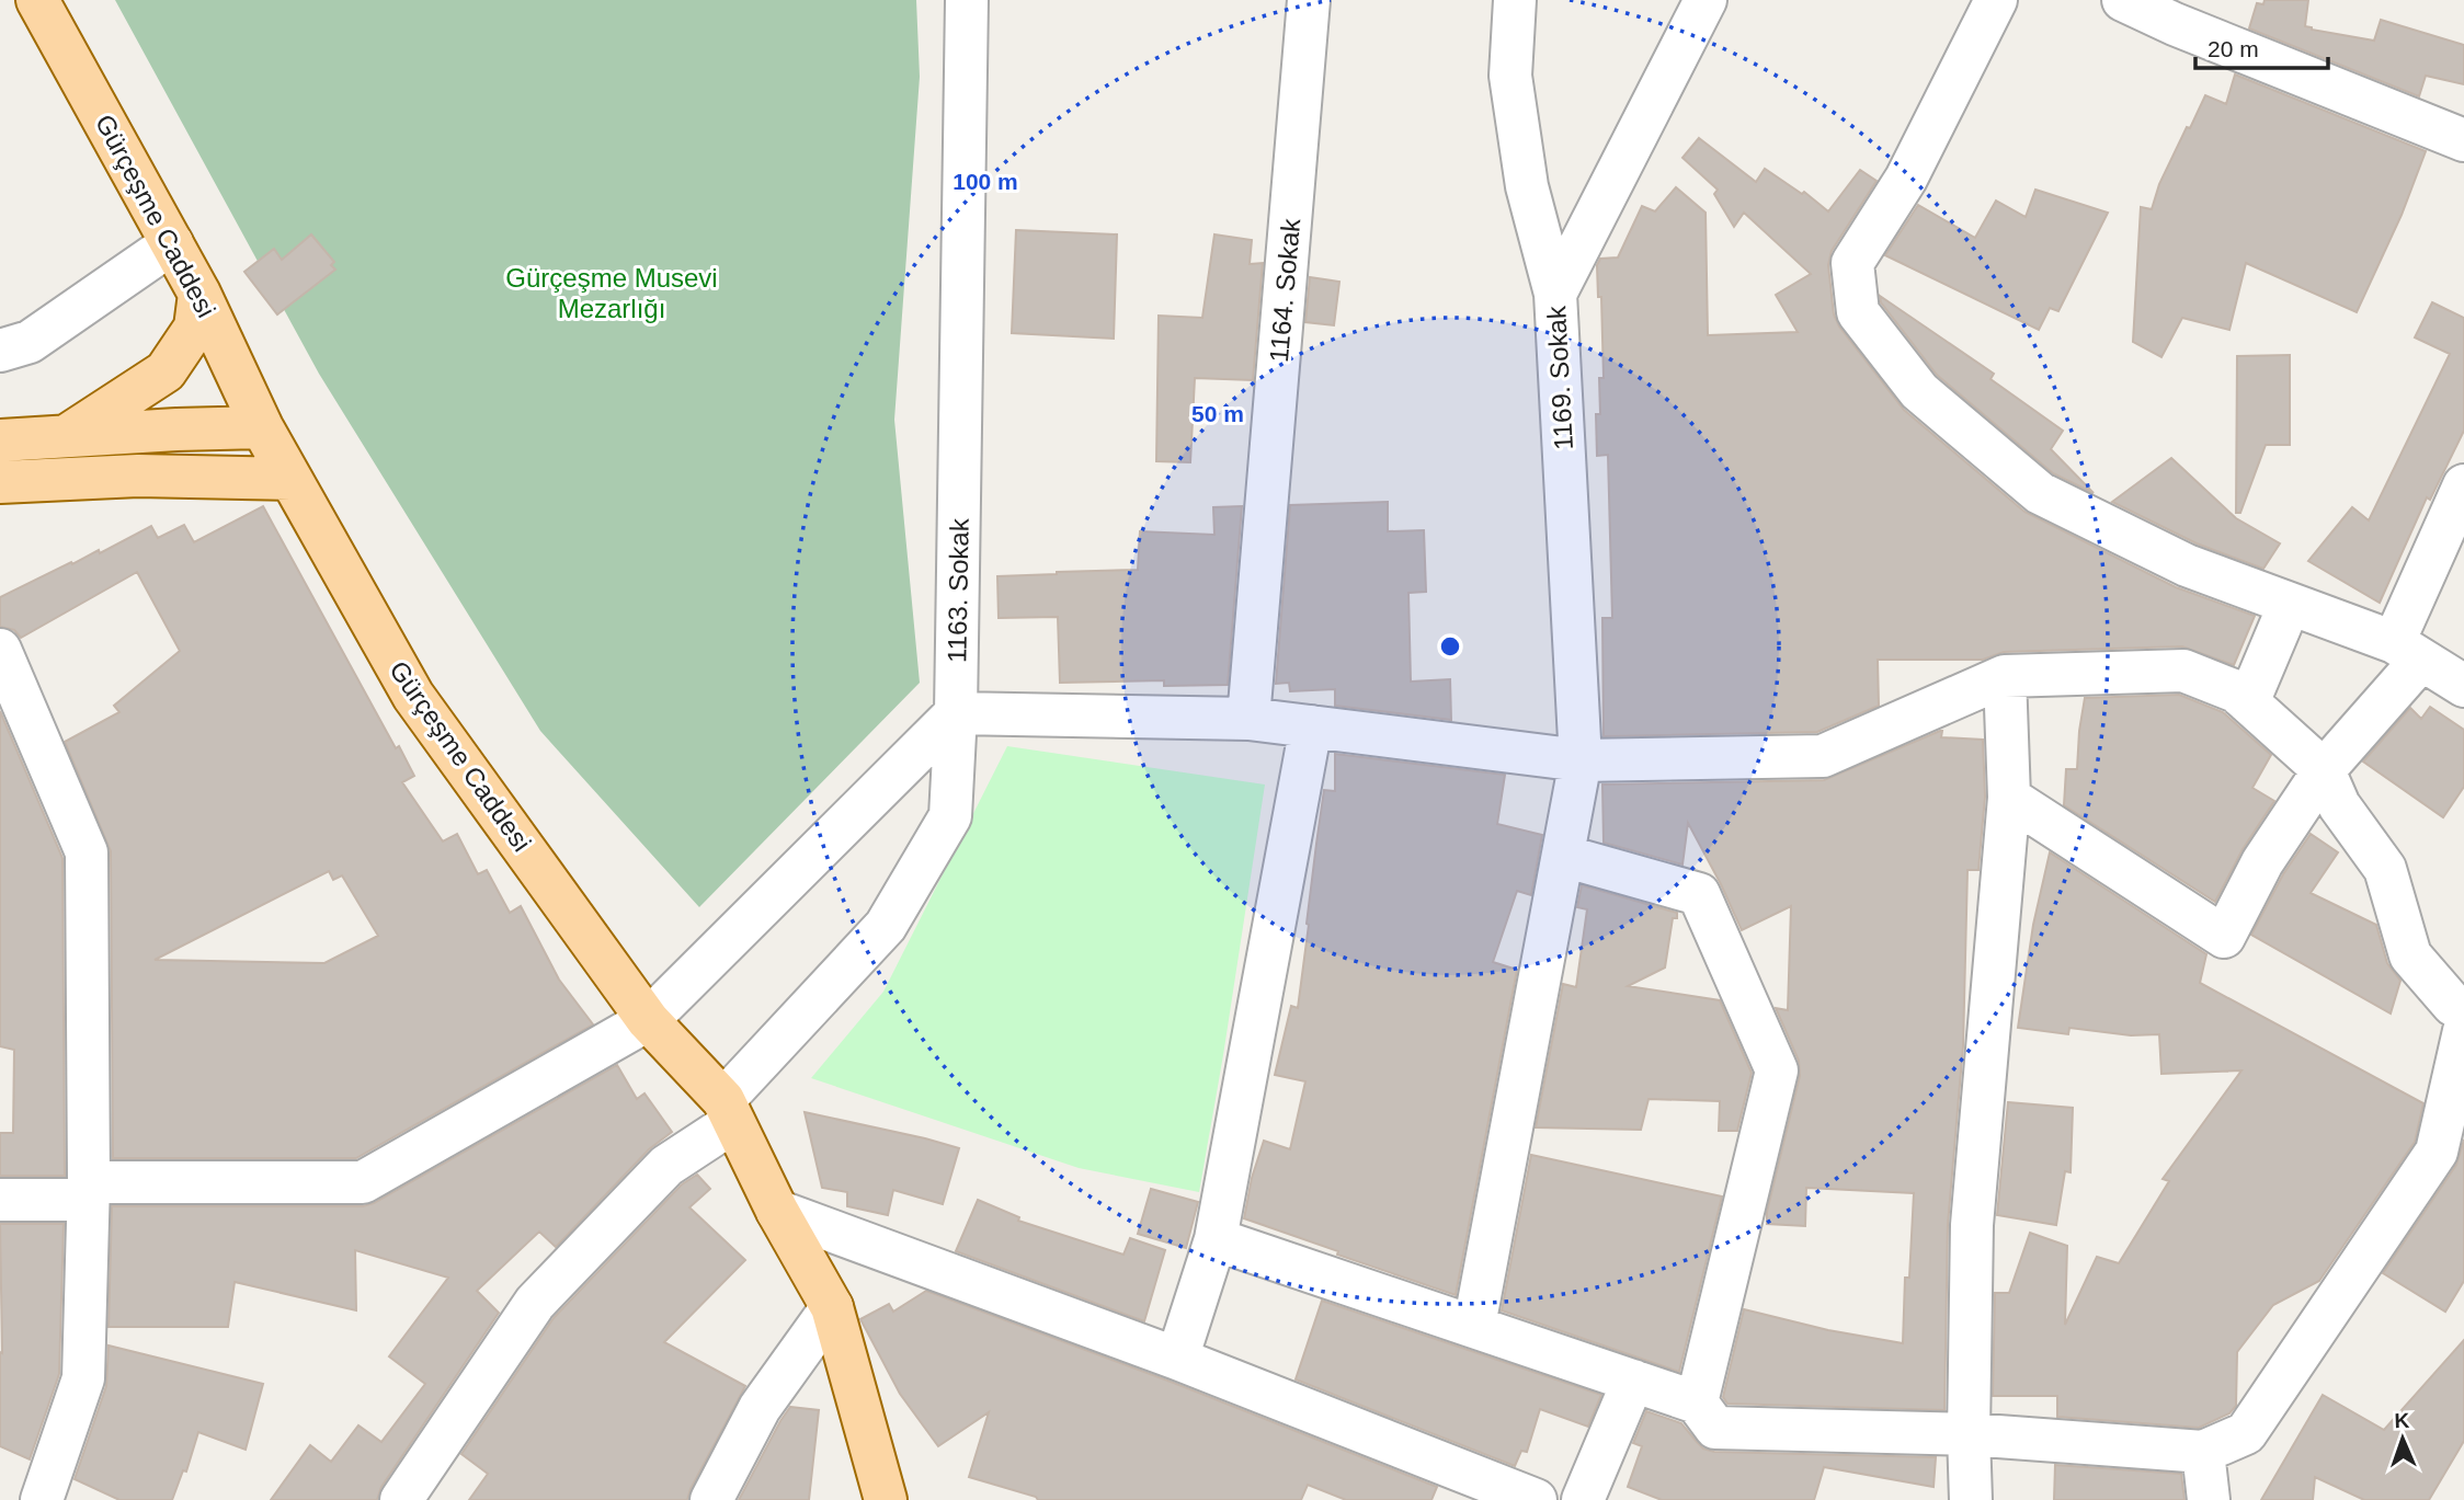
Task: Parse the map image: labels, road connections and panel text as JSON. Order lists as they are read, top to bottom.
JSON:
{
  "streets": {
    "main road": ["Gürçeşme Caddesi"],
    "street": ["1164. Sokak", "1169. Sokak", "1163. Sokak"]
  },
  "crossings": [
    ["Gürçeşme Caddesi", "1163. Sokak"]
  ],
  "parks": ["Gürçeşme Musevi Mezarlığı"],
  "scale_bar": "20 m",
  "north": "top",
  "rings": ["100 m", "50 m"]
}
